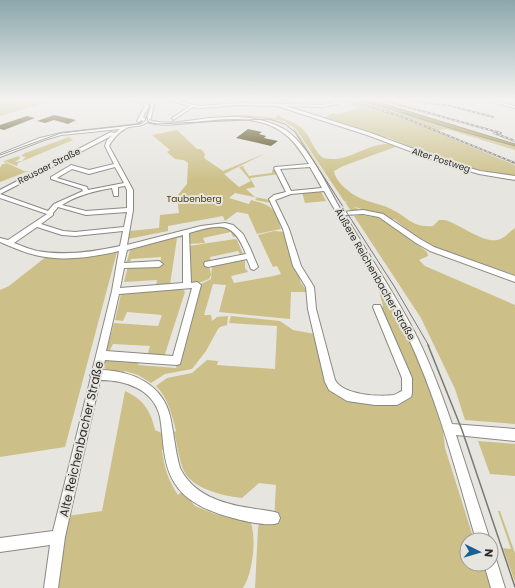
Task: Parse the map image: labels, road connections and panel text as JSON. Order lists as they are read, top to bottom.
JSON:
{
  "streets": {
    "street": [
      "Alter Postweg",
      "Reusaer Straße",
      "Äußere Reichenbacher Straße",
      "Alte Reichenbacher Straße"
    ]
  },
  "crossings": [
    ["Reusaer Straße", "Äußere Reichenbacher Straße"],
    ["Reusaer Straße", "Alte Reichenbacher Straße"],
    ["Äußere Reichenbacher Straße", "Alte Reichenbacher Straße"]
  ],
  "parks": ["Taubenberg"],
  "north": "right"
}
